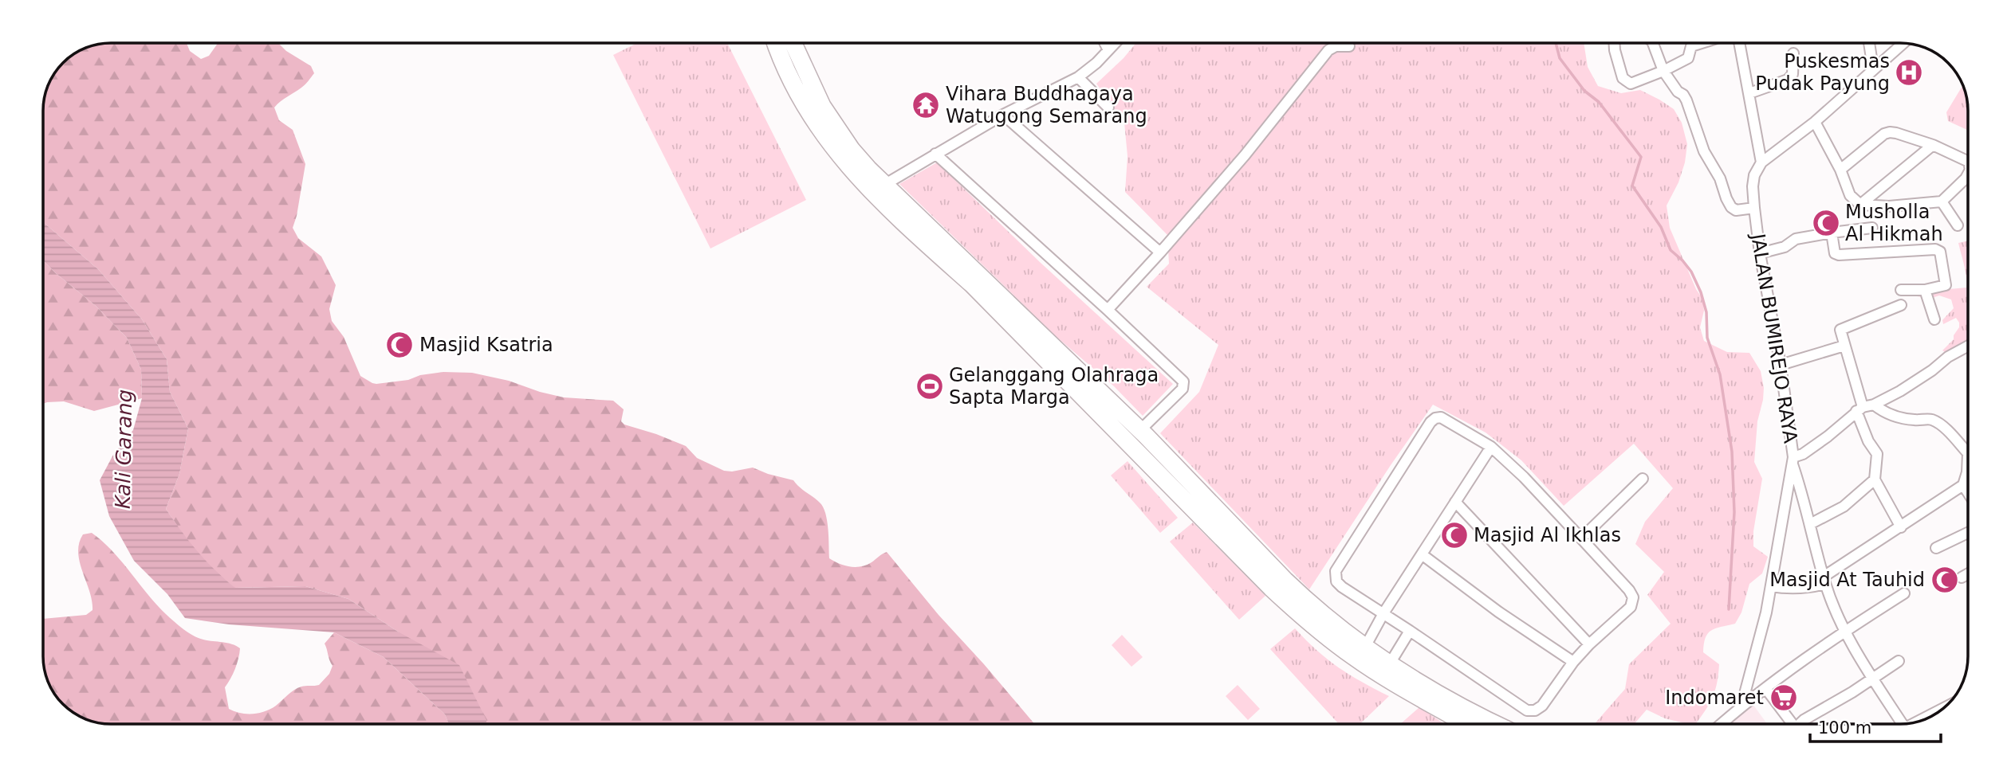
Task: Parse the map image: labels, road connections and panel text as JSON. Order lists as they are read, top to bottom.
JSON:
{
  "streets": {
    "street": ["JALAN BUMIREJO RAYA"]
  },
  "water": ["Kali Garang"],
  "places": {
    "hospital": ["Puskesmas Pudak Payung"],
    "temple": ["Vihara Buddhagaya Watugong Semarang"],
    "mosque": [
      "Musholla Al Hikmah",
      "Masjid Ksatria",
      "Masjid Al Ikhlas",
      "Masjid At Tauhid"
    ],
    "sports": ["Gelanggang Olahraga Sapta Marga"],
    "supermarket": ["Indomaret"]
  },
  "scale_bar": "100 m"
}
